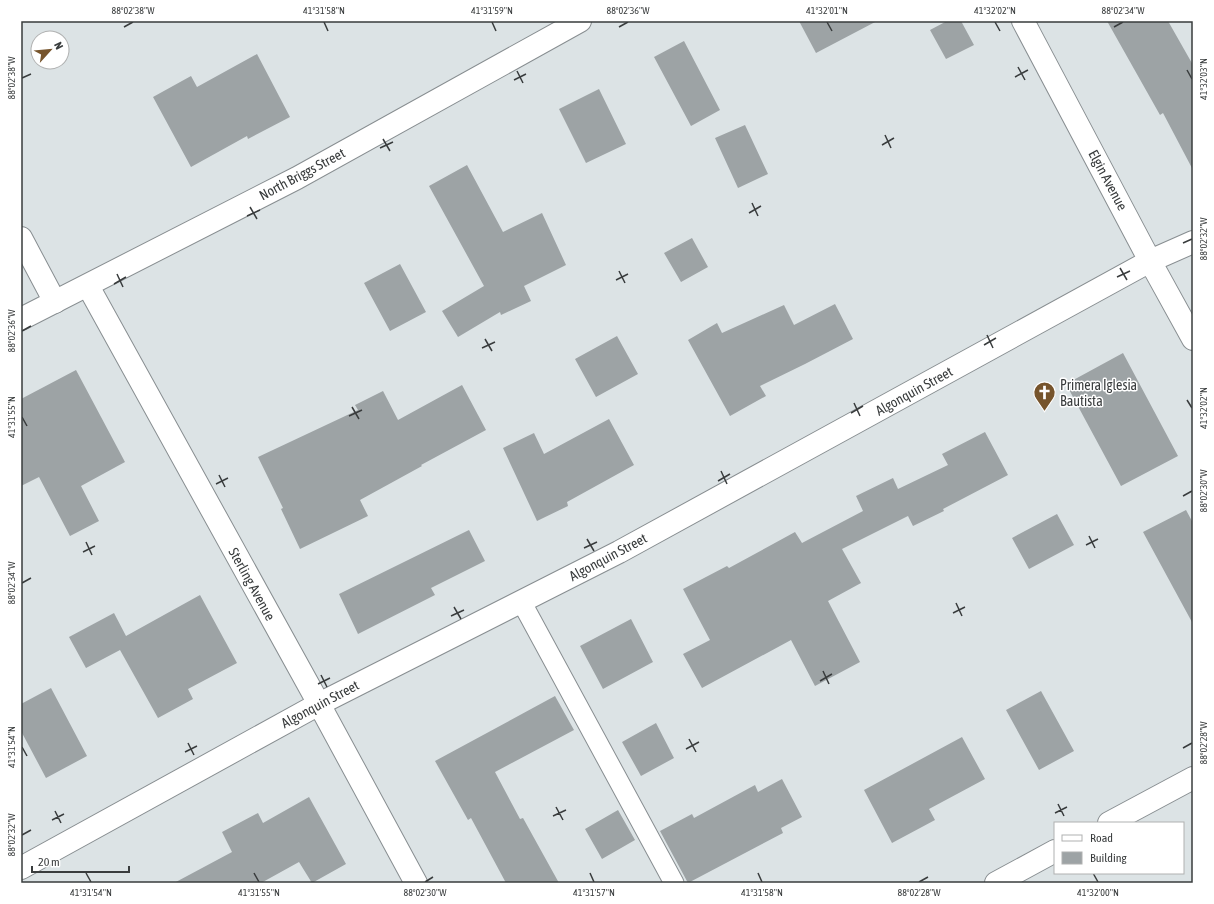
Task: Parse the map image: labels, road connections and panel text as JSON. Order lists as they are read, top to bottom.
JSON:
{
  "streets": {
    "street": [
      "North Briggs Street",
      "Elgin Avenue",
      "Algonquin Street",
      "Sterling Avenue"
    ]
  },
  "crossings": [
    ["North Briggs Street", "Sterling Avenue"],
    ["Elgin Avenue", "Algonquin Street"],
    ["Algonquin Street", "Sterling Avenue"]
  ],
  "places": {
    "church": ["Primera Iglesia Bautista"]
  },
  "legend": ["Road", "Building"],
  "scale_bar": "20 m",
  "north": "top right",
  "coordinates": [
    "88°02'38\"W",
    "41°31'58\"N",
    "41°31'59\"N",
    "88°02'36\"W",
    "41°32'01\"N",
    "41°32'02\"N",
    "88°02'34\"W",
    "41°32'03\"N",
    "88°02'32\"W",
    "41°31'55\"N",
    "88°02'30\"W",
    "88°02'28\"W",
    "41°31'54\"N",
    "41°31'57\"N",
    "41°32'00\"N"
  ]
}
